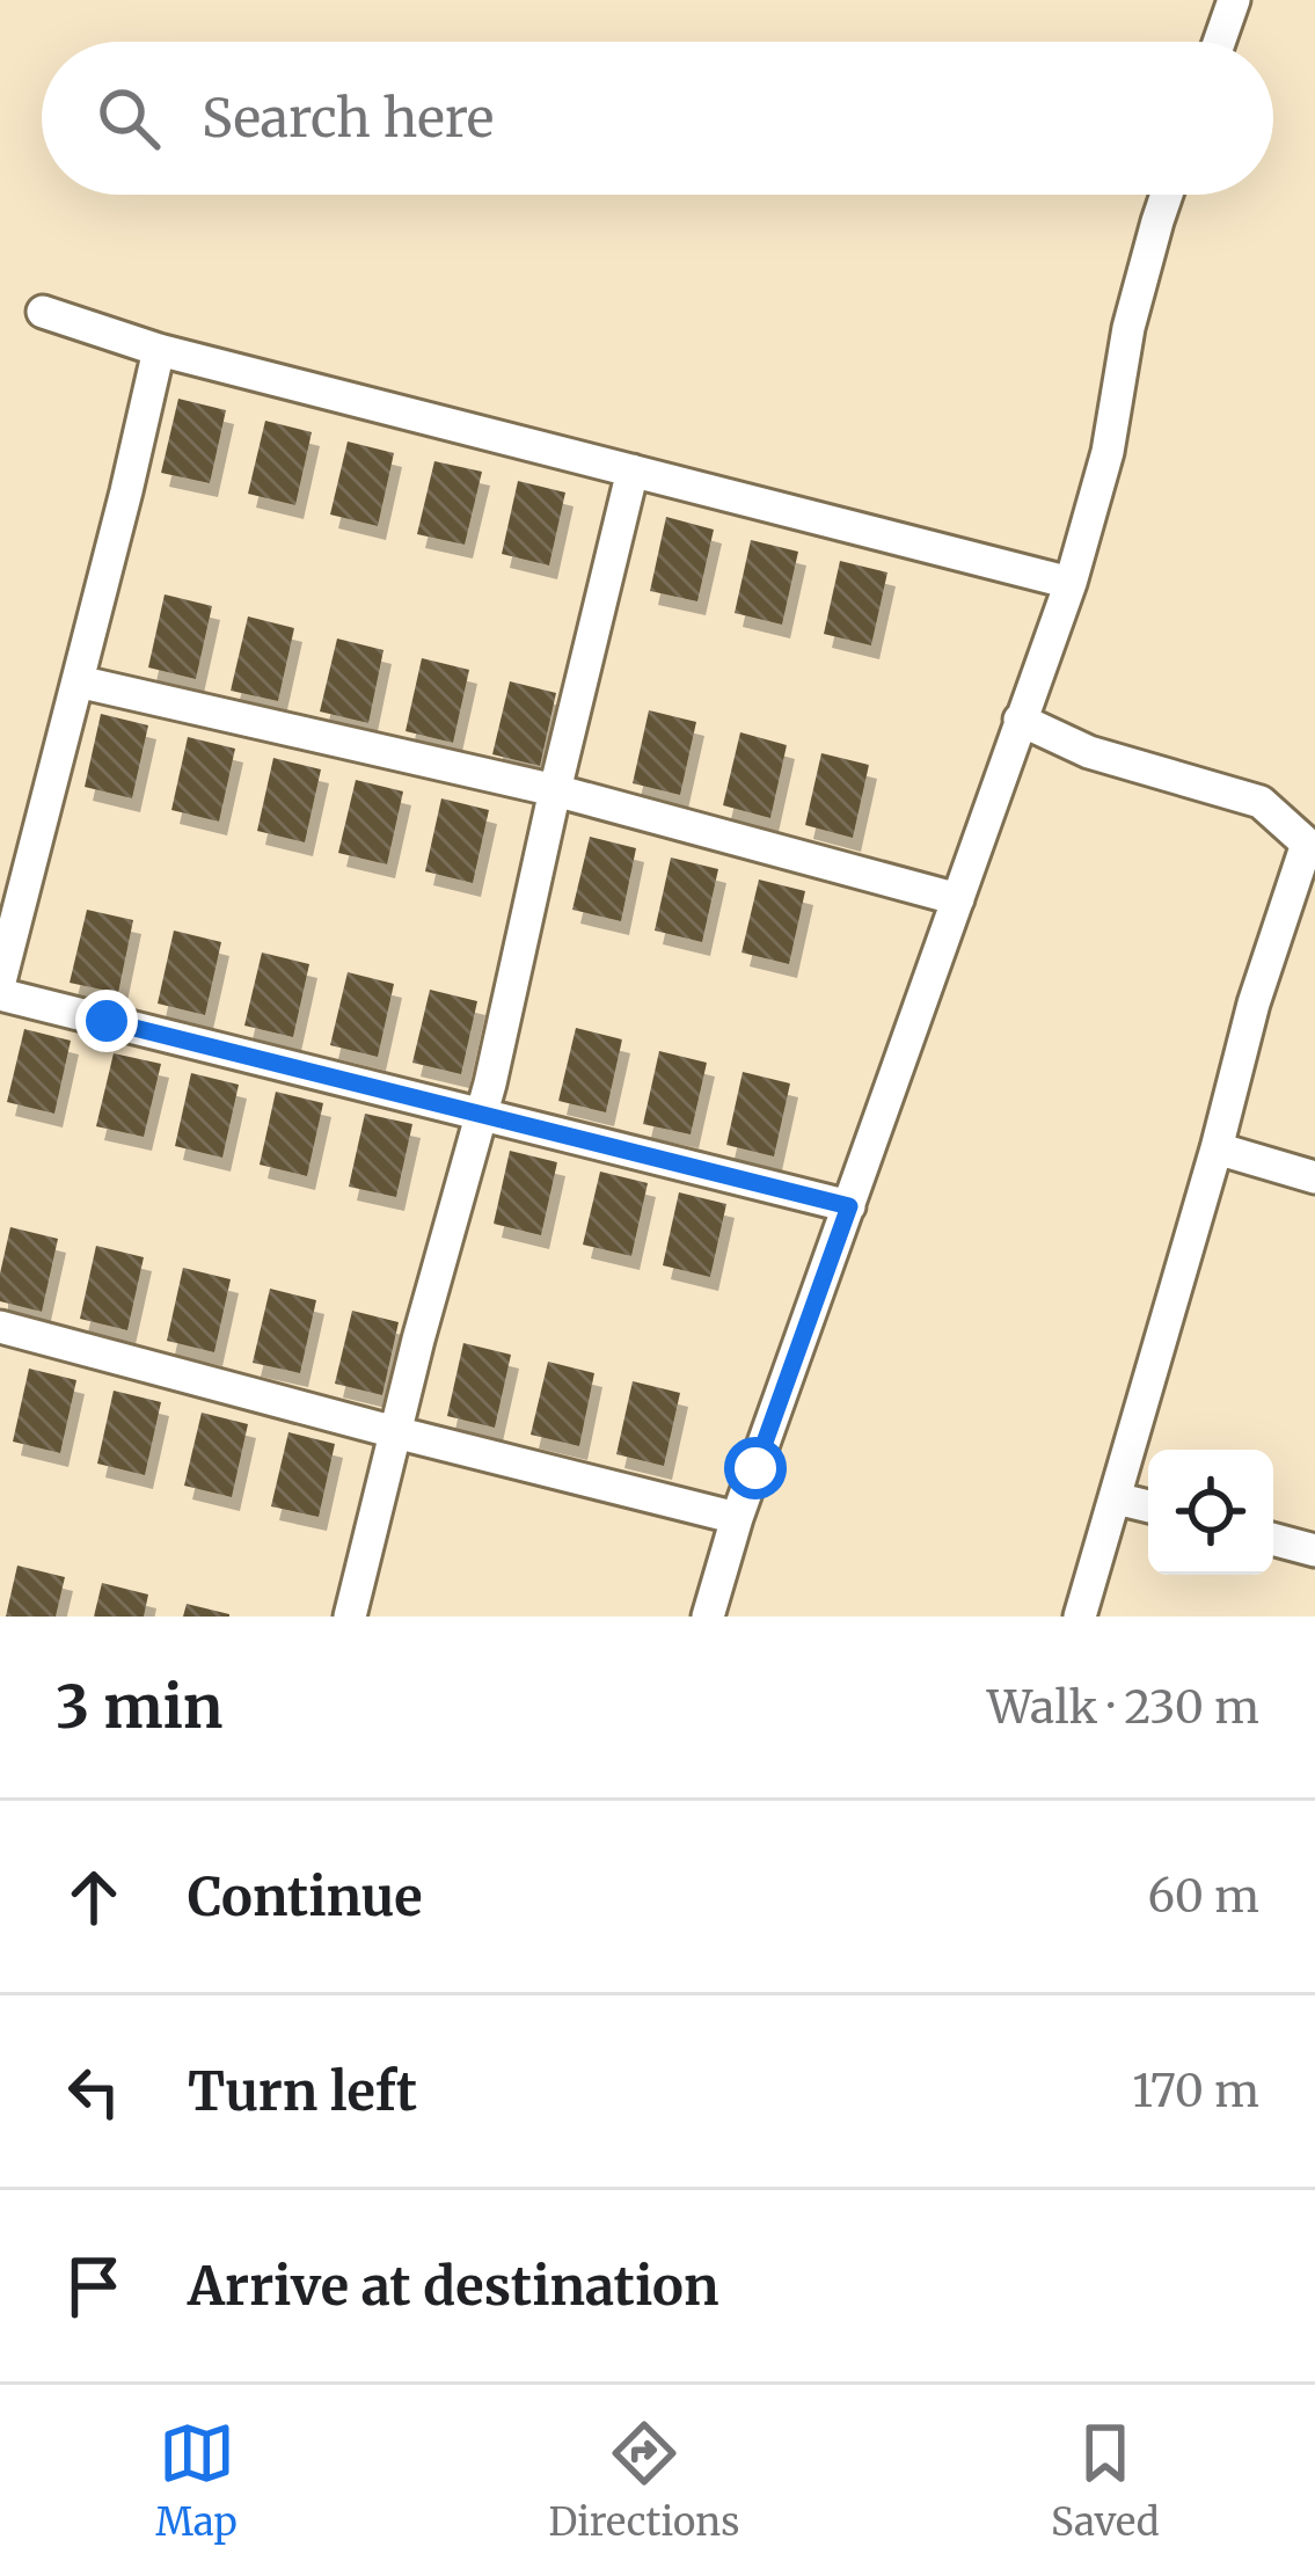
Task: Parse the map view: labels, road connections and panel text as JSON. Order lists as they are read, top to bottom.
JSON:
{
  "page": {
    "search": "Search here",
    "heading": ["3 min", "Walk · 230 m"],
    "list": [
      ["Continue", "60 m"],
      ["Turn left", "170 m"],
      "Arrive at destination"
    ],
    "nav": ["Map", "Directions", "Saved"]
  }
}
